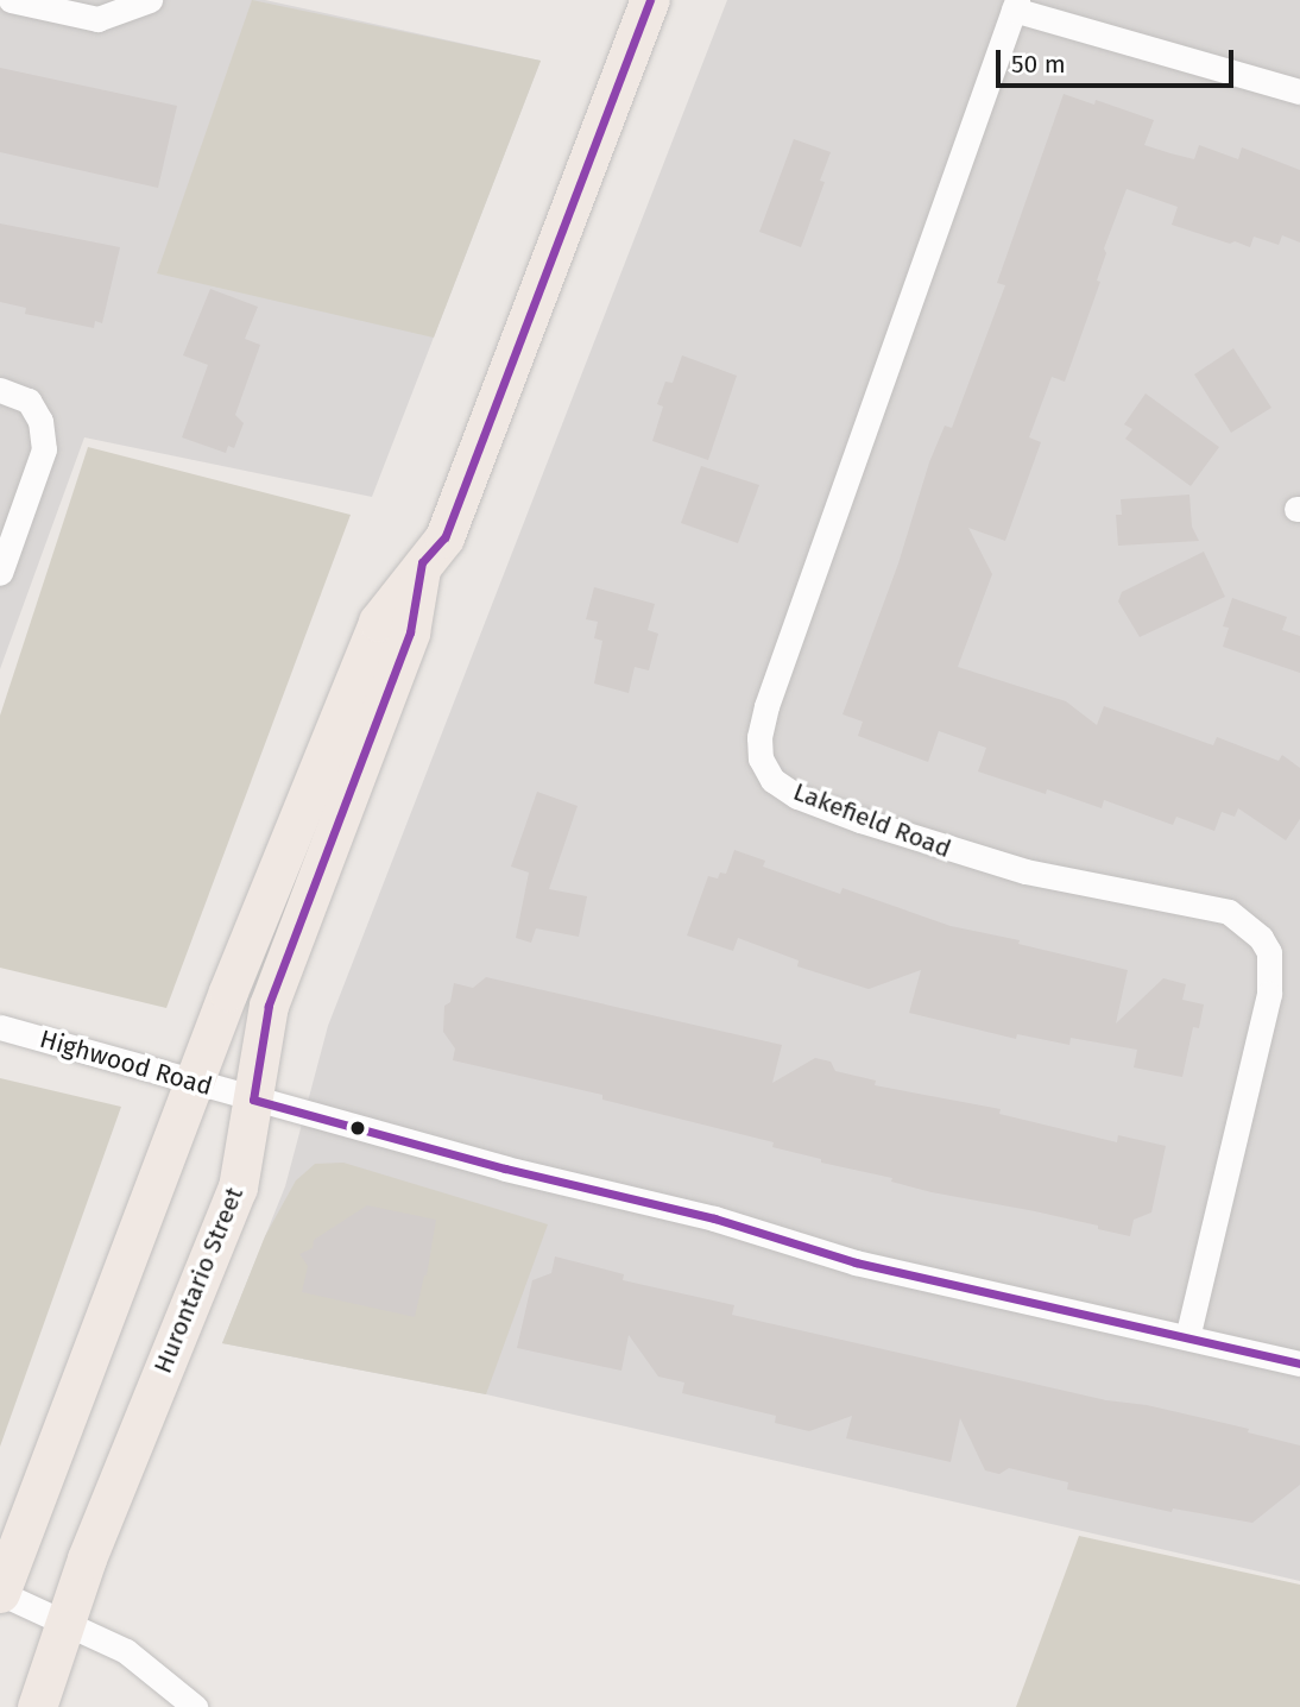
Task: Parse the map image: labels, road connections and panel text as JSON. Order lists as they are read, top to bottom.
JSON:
{
  "streets": {
    "main road": ["Hurontario Street"],
    "street": ["Lakefield Road", "Highwood Road"]
  },
  "crossings": [
    ["Lakefield Road", "Highwood Road"],
    ["Highwood Road", "Hurontario Street"]
  ],
  "scale_bar": "50 m"
}
